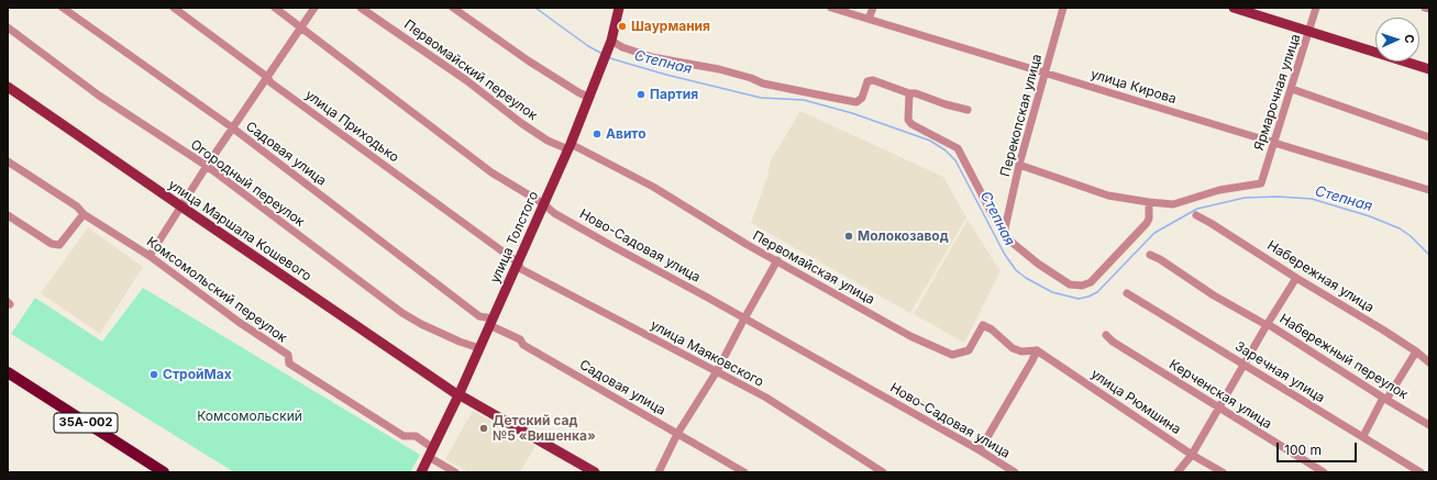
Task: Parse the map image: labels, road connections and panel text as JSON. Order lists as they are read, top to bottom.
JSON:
{
  "streets": {
    "highway": ["35А-002"],
    "main road": ["улица Маршала Кошевого", "улица Толстого"],
    "street": [
      "Первомайский переулок",
      "улица Кирова",
      "Ярмарочная улица",
      "Перекопская улица",
      "улица Приходько",
      "Садовая улица",
      "Огородный переулок",
      "Ново-Садовая улица",
      "Первомайская улица",
      "Набережная улица",
      "Комсомольский переулок",
      "улица Маяковского",
      "Набережный переулок",
      "Заречная улица",
      "Керченская улица",
      "улица Рюмшина"
    ]
  },
  "crossings": [
    ["Первомайский переулок", "улица Толстого"],
    ["Первомайский переулок", "Первомайская улица"],
    ["улица Кирова", "Ярмарочная улица"],
    ["улица Кирова", "Перекопская улица"],
    ["улица Приходько", "улица Толстого"],
    ["улица Приходько", "улица Маяковского"],
    ["Садовая улица", "улица Толстого"],
    ["Огородный переулок", "улица Толстого"],
    ["улица Маршала Кошевого", "улица Толстого"],
    ["улица Толстого", "Ново-Садовая улица"],
    ["улица Толстого", "Первомайская улица"],
    ["улица Толстого", "Комсомольский переулок"],
    ["улица Толстого", "улица Маяковского"],
    ["Первомайская улица", "улица Рюмшина"]
  ],
  "water": ["Степная"],
  "parks": ["Комсомольский"],
  "places": [
    "Шаурмания",
    "Партия",
    "Авито",
    "Молокозавод",
    "СтройMax",
    "Детский сад №5 «Вишенка»"
  ],
  "scale_bar": "100 m",
  "north": "right"
}
